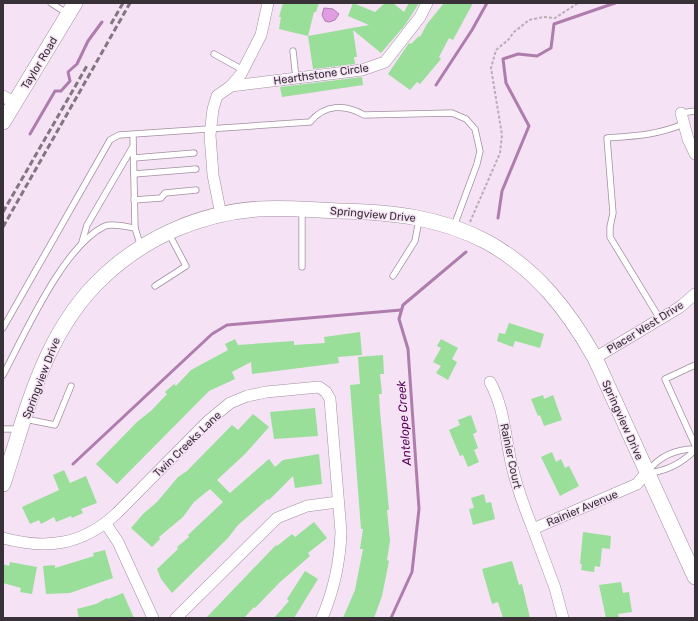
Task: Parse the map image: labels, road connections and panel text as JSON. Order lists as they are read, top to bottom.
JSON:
{
  "streets": {
    "street": [
      "Taylor Road",
      "Hearthstone Circle",
      "Springview Drive",
      "Placer West Drive",
      "Twin Creeks Lane",
      "Rainier Court",
      "Rainier Avenue"
    ]
  },
  "crossings": [
    ["Springview Drive", "Placer West Drive"],
    ["Springview Drive", "Rainier Avenue"],
    ["Rainier Court", "Rainier Avenue"]
  ],
  "water": ["Antelope Creek"]
}
